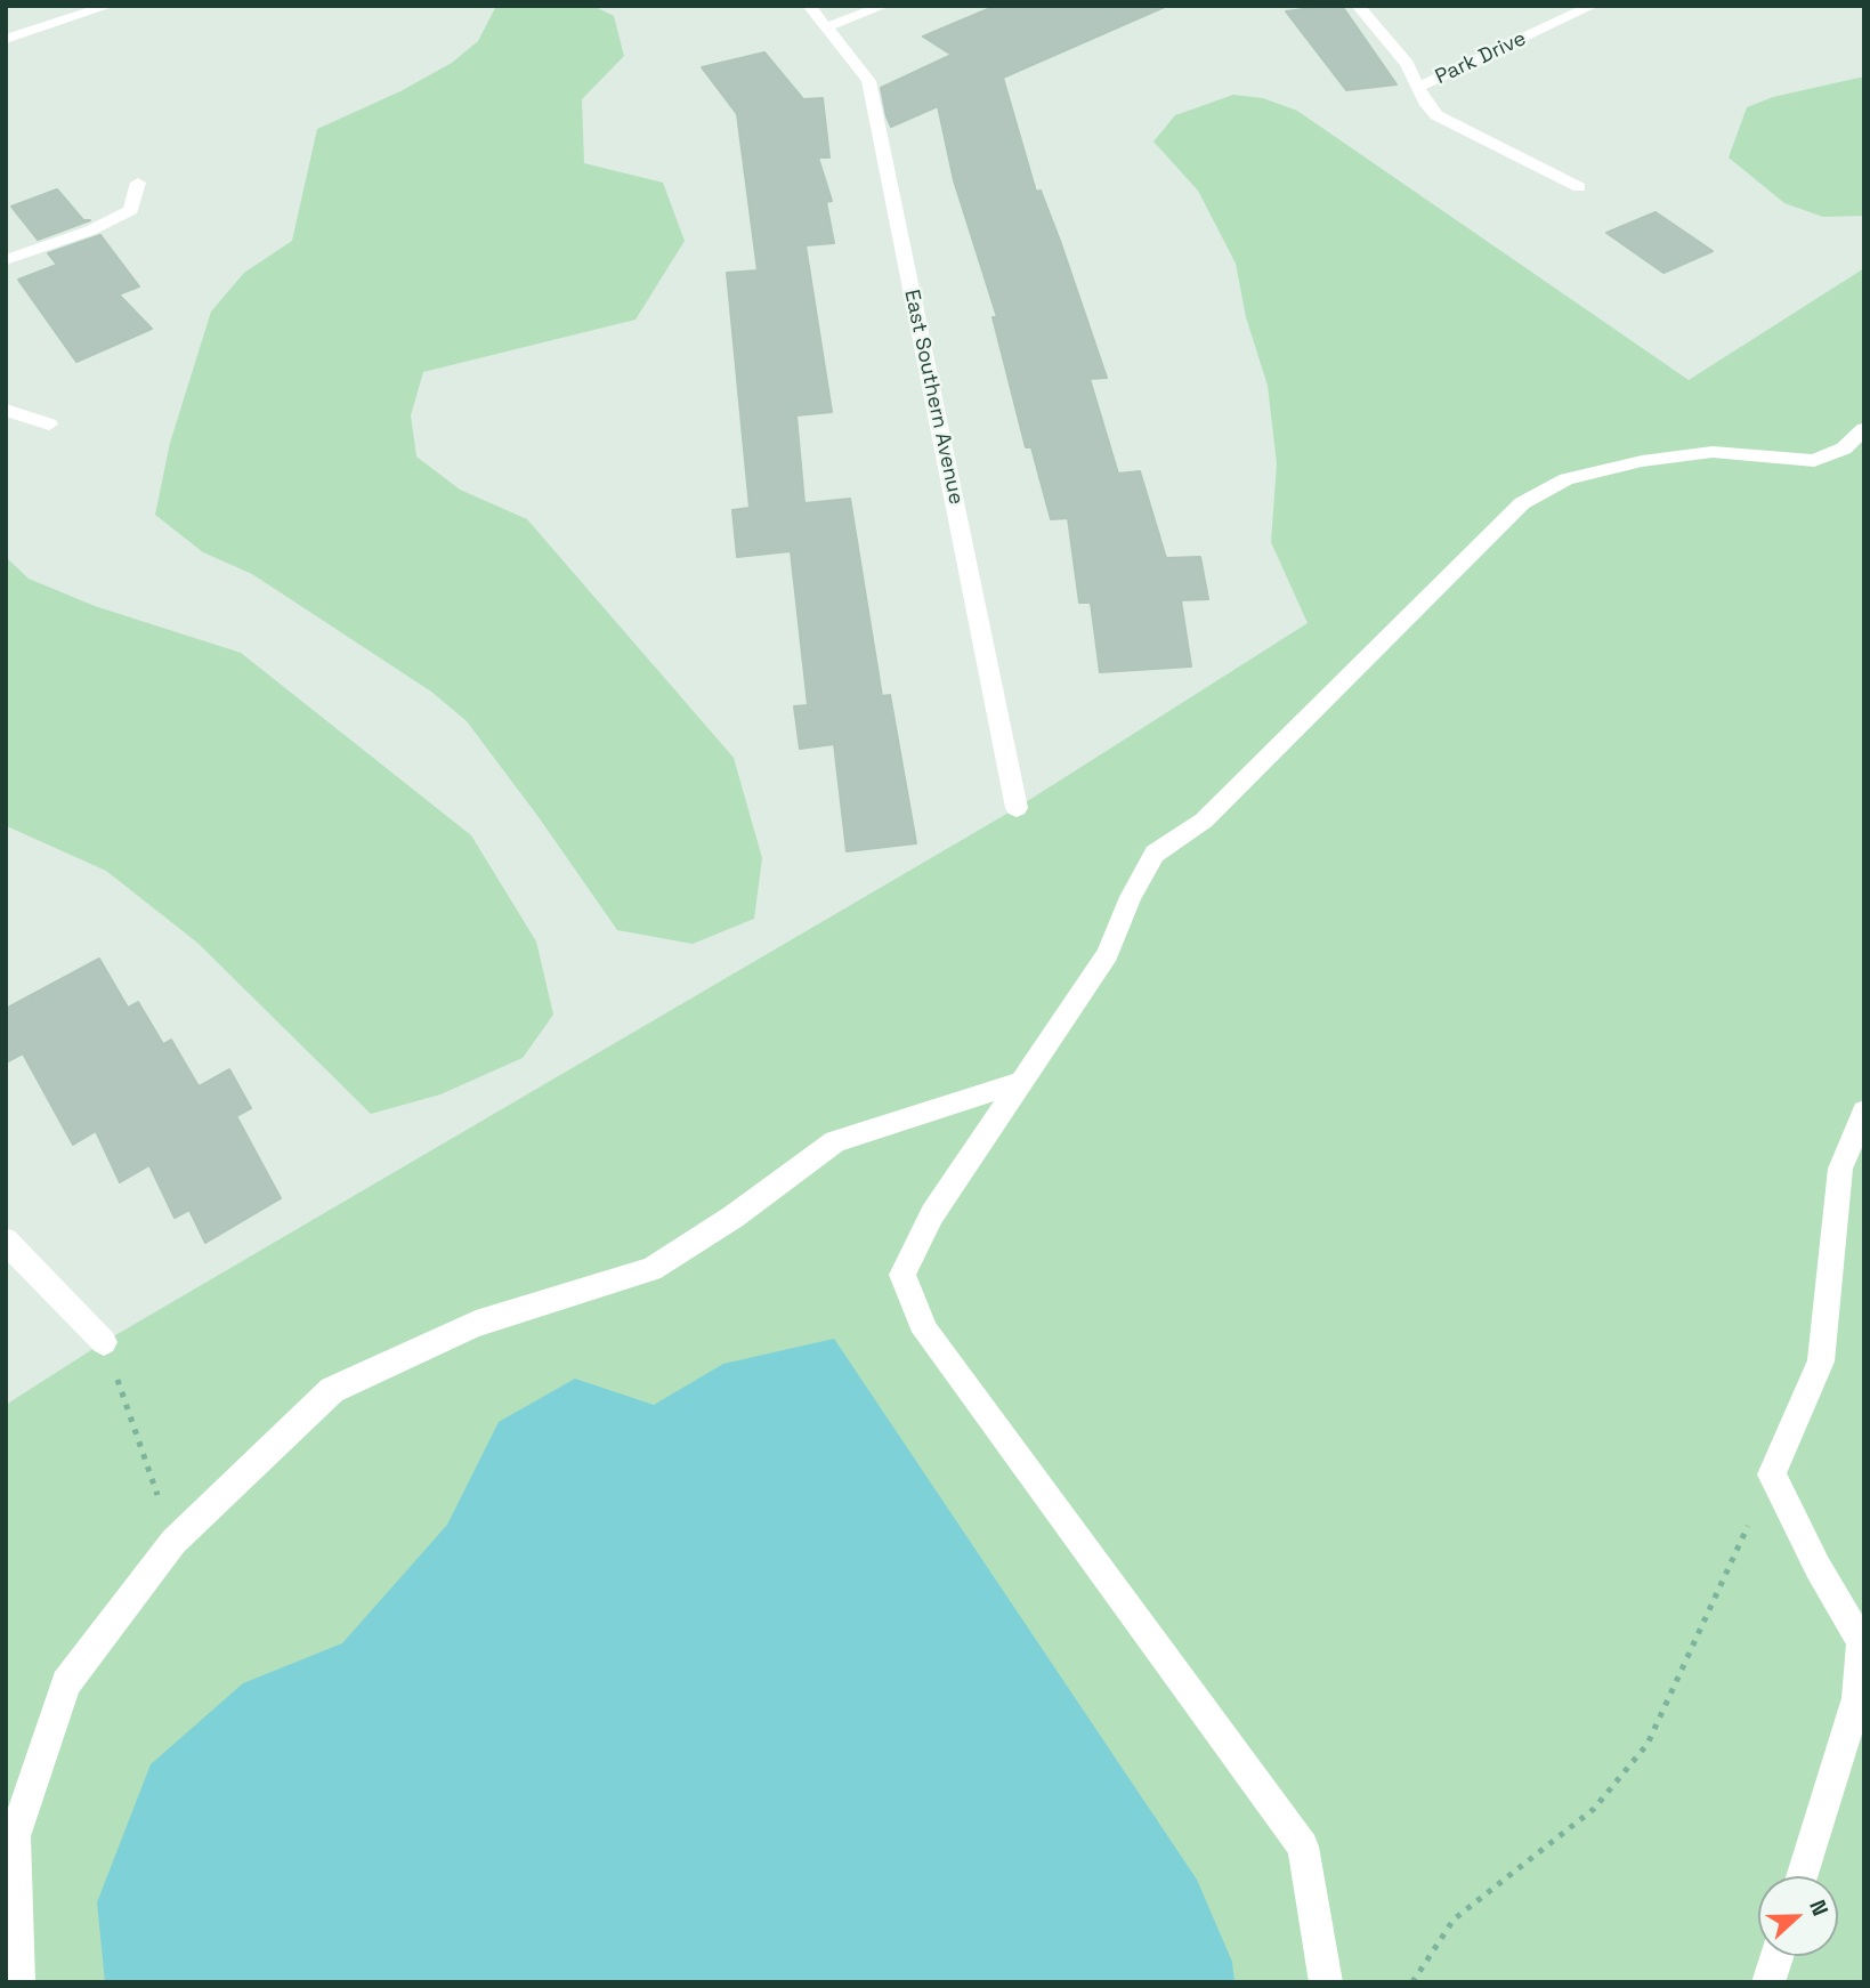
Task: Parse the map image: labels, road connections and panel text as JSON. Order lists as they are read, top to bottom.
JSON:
{
  "streets": {
    "street": ["Park Drive", "East Southern Avenue"]
  },
  "north": "right"
}
